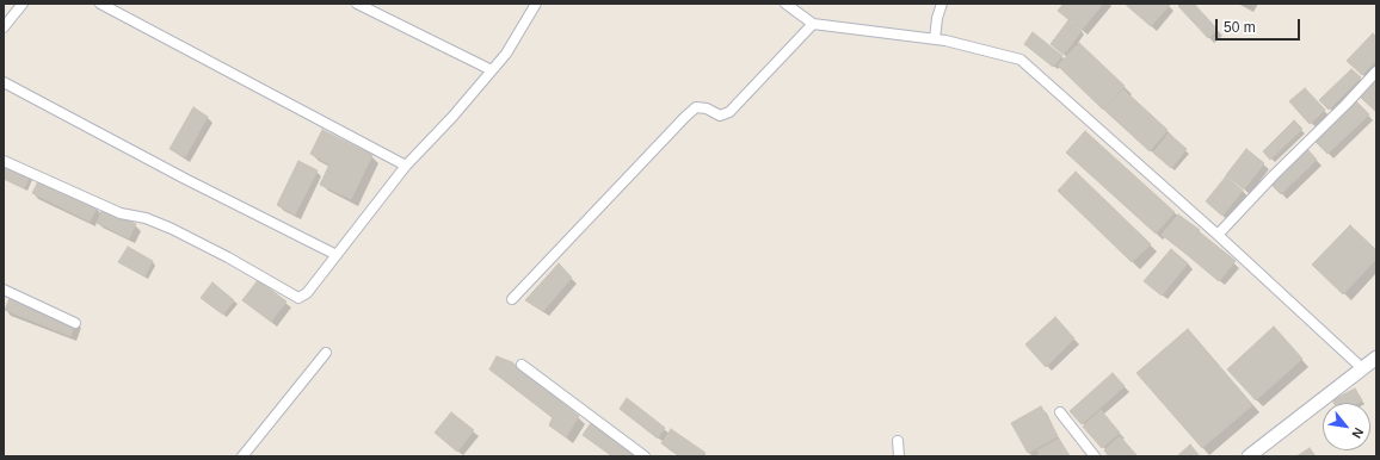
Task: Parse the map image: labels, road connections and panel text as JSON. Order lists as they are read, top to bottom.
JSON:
{
  "scale_bar": "50 m",
  "north": "bottom right"
}
